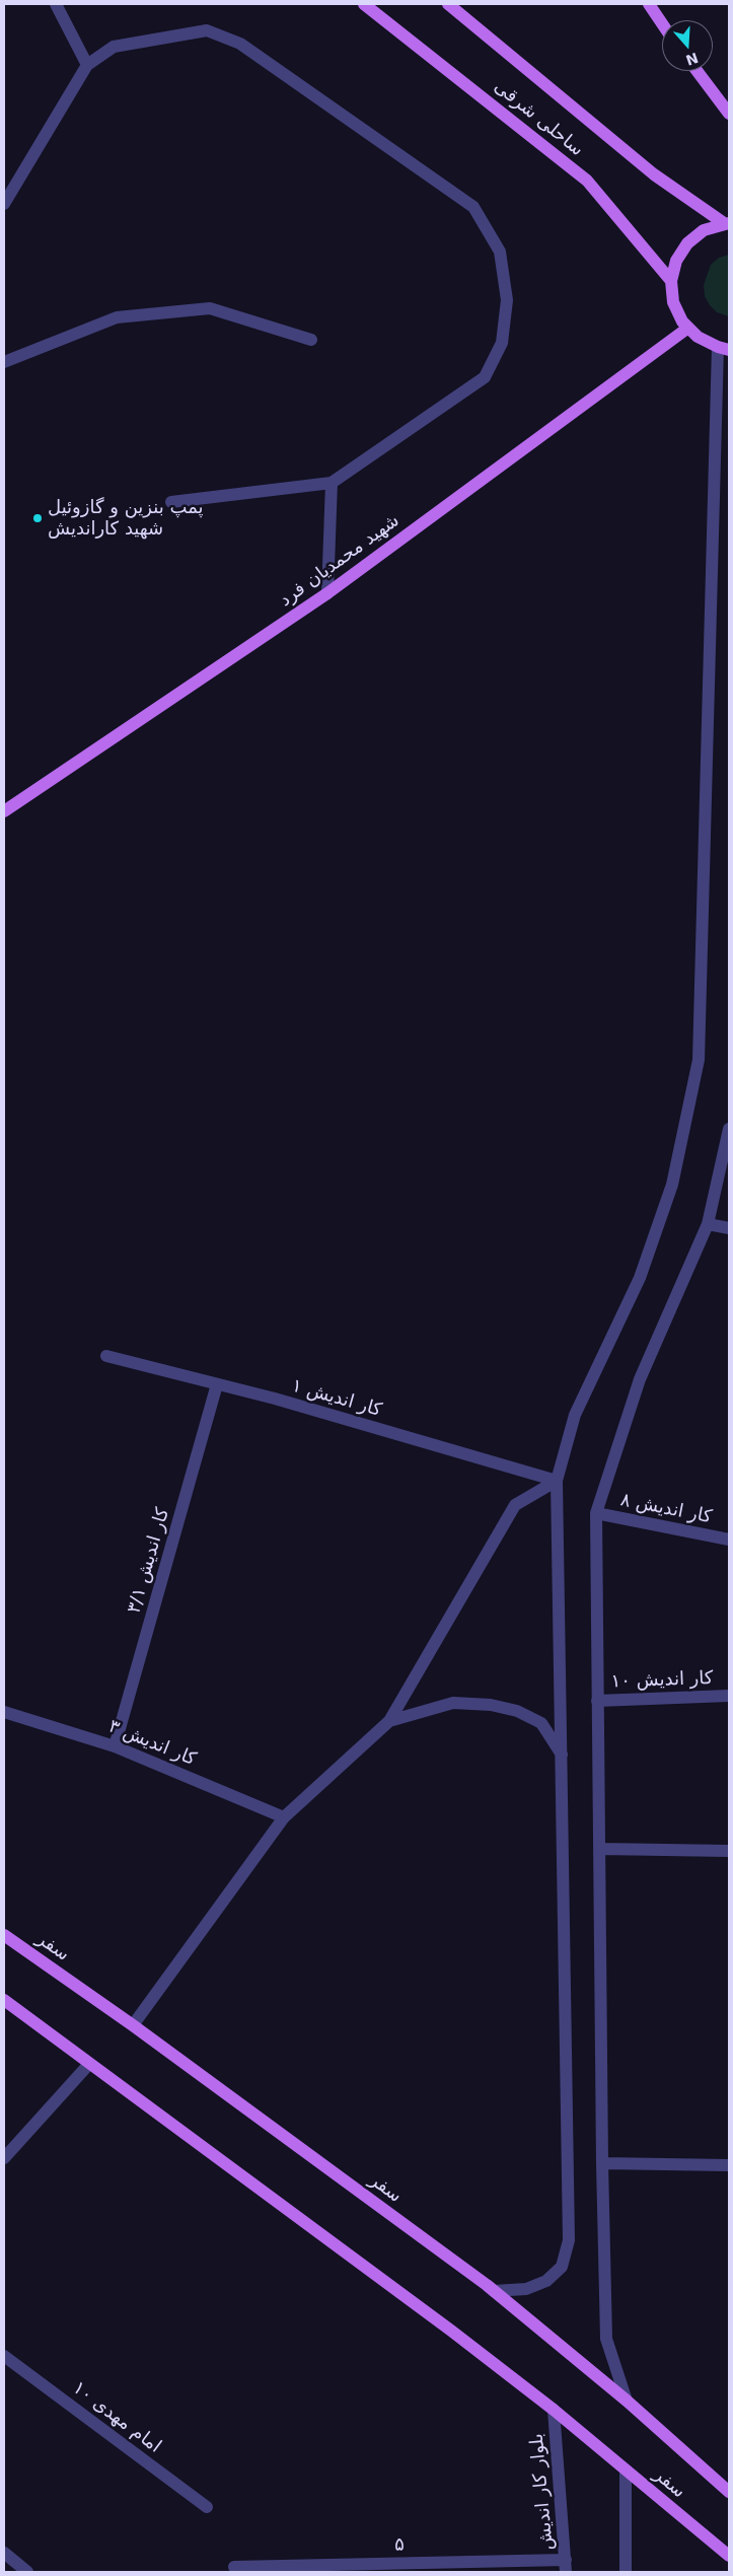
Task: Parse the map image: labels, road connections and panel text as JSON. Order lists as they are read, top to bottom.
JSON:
{
  "streets": {
    "main road": ["ساحلی شرقی", "شهید محمدیان فرد", "سفر"],
    "street": [
      "۱ کار اندیش",
      "۸ کار اندیش",
      "۳/۱ کار اندیش",
      "۱۰ کار اندیش",
      "۳ کار اندیش",
      "۱۰ امام مهدی",
      "بلوار کار اندیش",
      "۵"
    ]
  },
  "crossings": [
    ["۱ کار اندیش", "۳/۱ کار اندیش"],
    ["۳/۱ کار اندیش", "۳ کار اندیش"],
    ["سفر", "بلوار کار اندیش"],
    ["بلوار کار اندیش", "۵"]
  ],
  "places": ["پمپ بنزین و گازوئیل شهید کاراندیش"],
  "north": "bottom"
}
